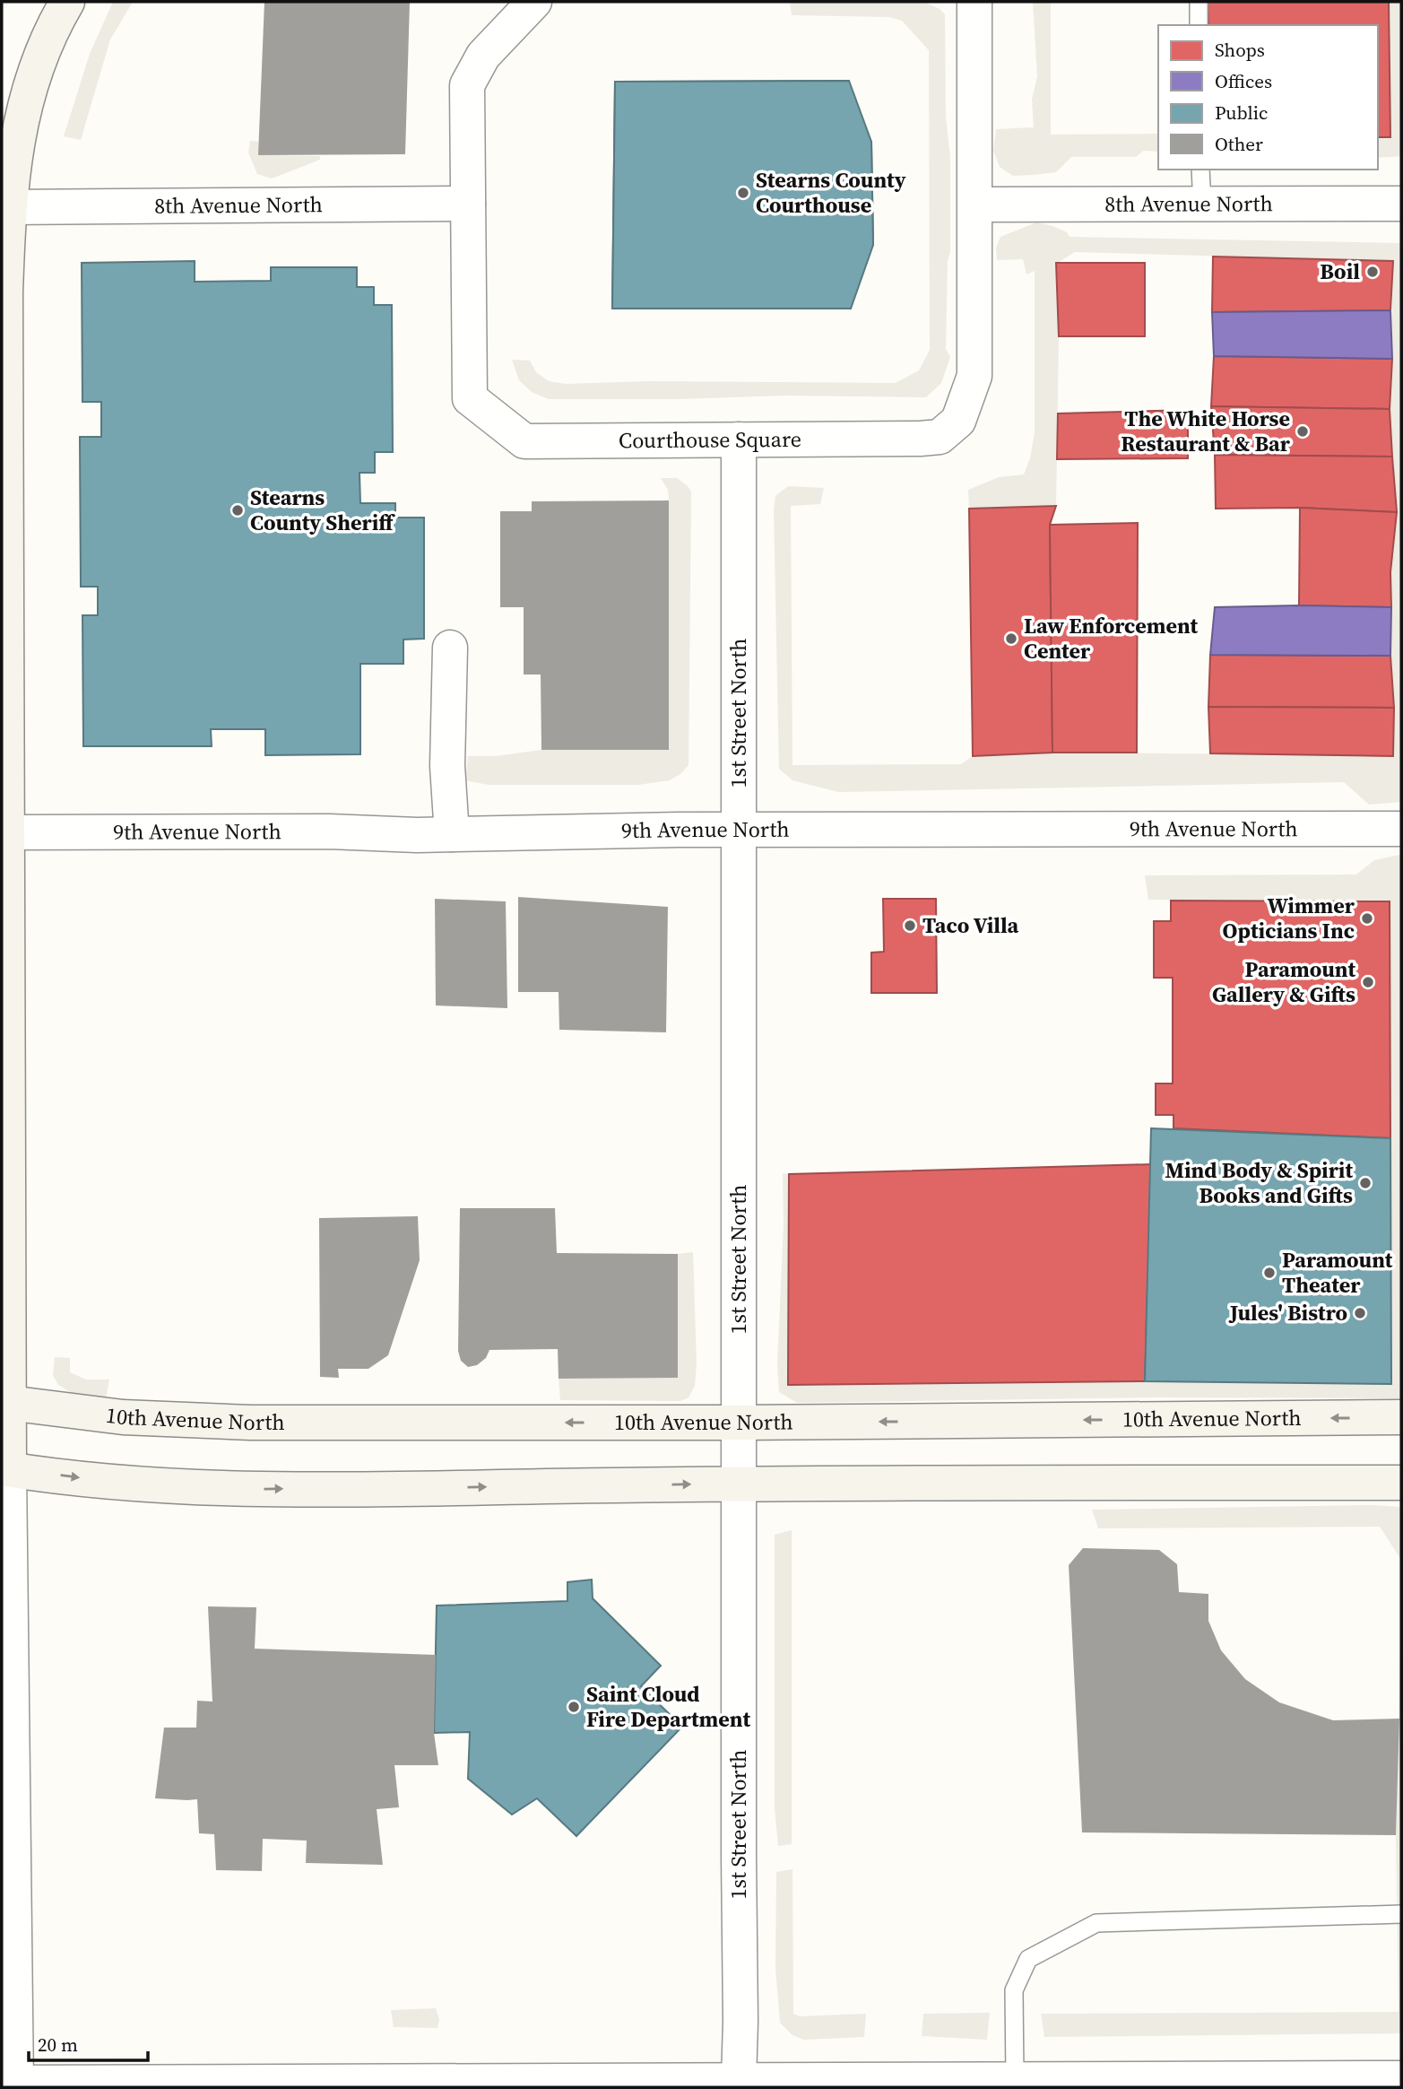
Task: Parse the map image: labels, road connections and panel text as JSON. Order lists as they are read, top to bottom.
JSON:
{
  "streets": {
    "main road": ["10th Avenue North"],
    "street": [
      "8th Avenue North",
      "Courthouse Square",
      "1st Street North",
      "9th Avenue North"
    ]
  },
  "crossings": [
    ["8th Avenue North", "Courthouse Square"],
    ["Courthouse Square", "1st Street North"],
    ["1st Street North", "9th Avenue North"],
    ["1st Street North", "10th Avenue North"]
  ],
  "places": [
    "Stearns County Courthouse",
    "Boil",
    "The White Horse Restaurant & Bar",
    "Stearns County Sheriff",
    "Law Enforcement Center",
    "Wimmer Opticians Inc",
    "Taco Villa",
    "Paramount Gallery & Gifts",
    "Mind Body & Spirit Books and Gifts",
    "Paramount Theater",
    "Jules' Bistro",
    "Saint Cloud Fire Department"
  ],
  "legend": [
    "Shops",
    "Offices",
    "Public",
    "Other"
  ],
  "scale_bar": "20 m"
}
